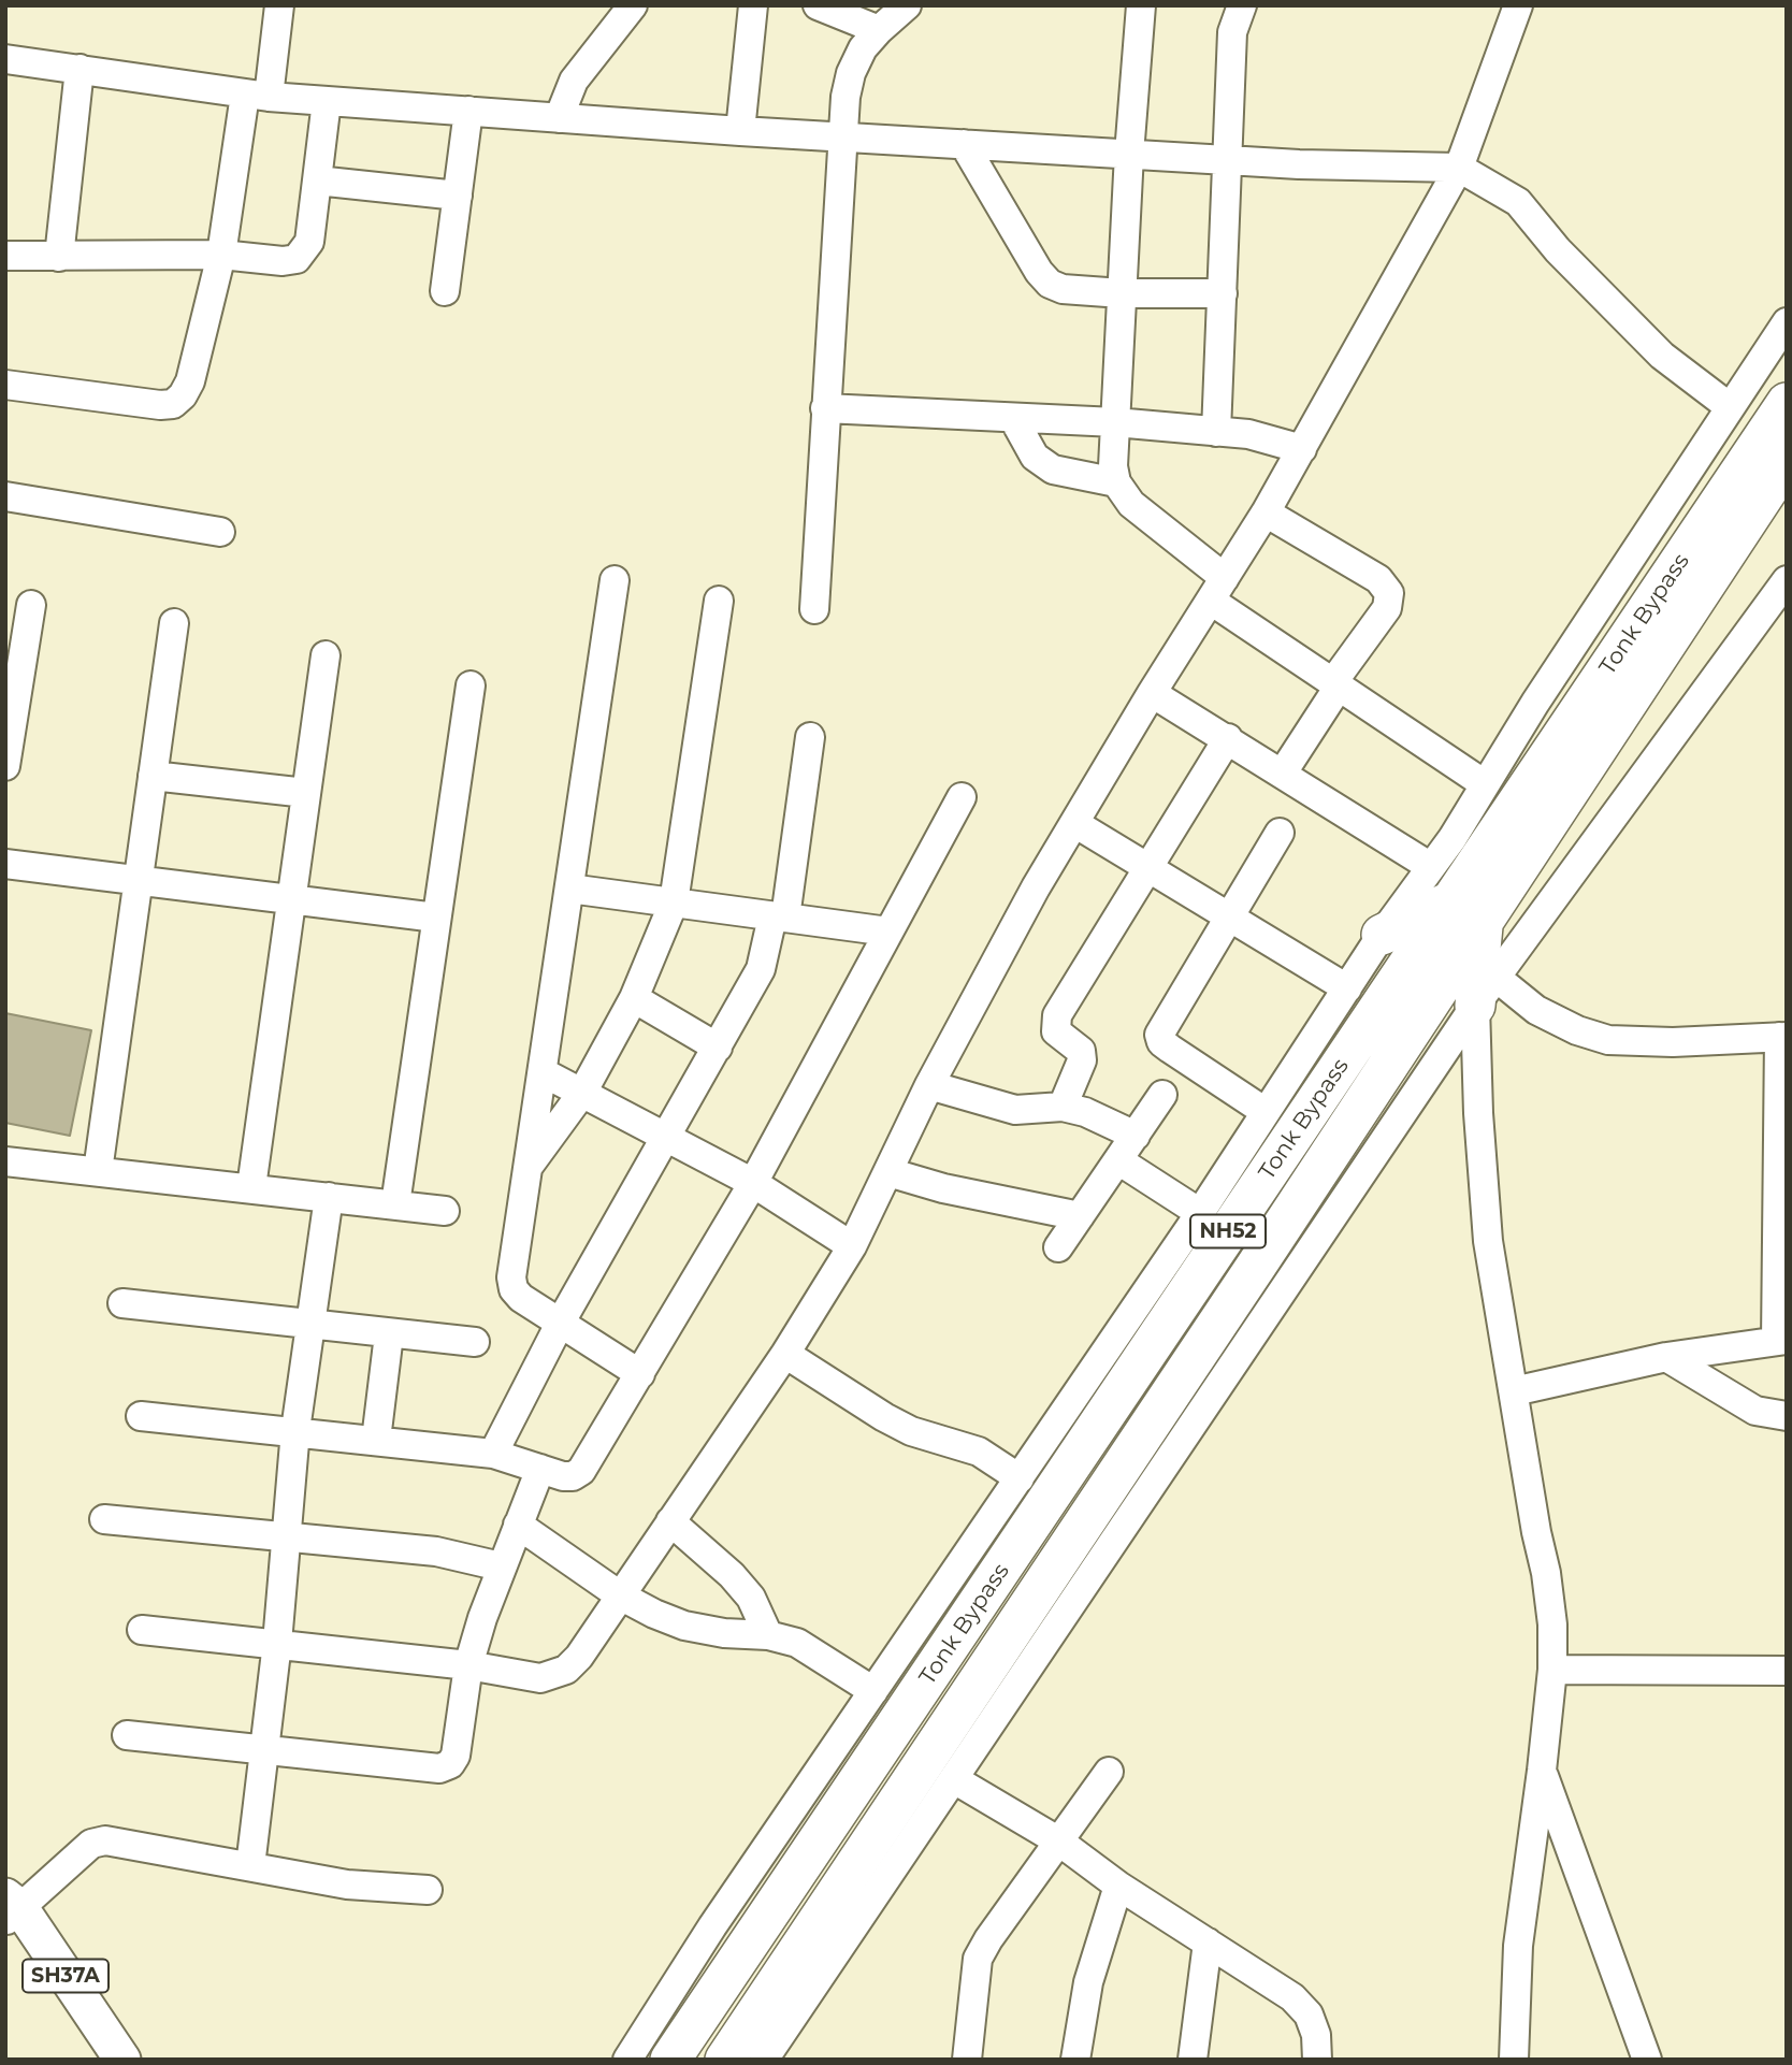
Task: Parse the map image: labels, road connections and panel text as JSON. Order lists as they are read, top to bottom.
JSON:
{
  "streets": {
    "highway": ["Tonk Bypass", "NH52"],
    "main road": ["SH37A"]
  },
  "crossings": [
    ["Tonk Bypass", "NH52"]
  ]
}
